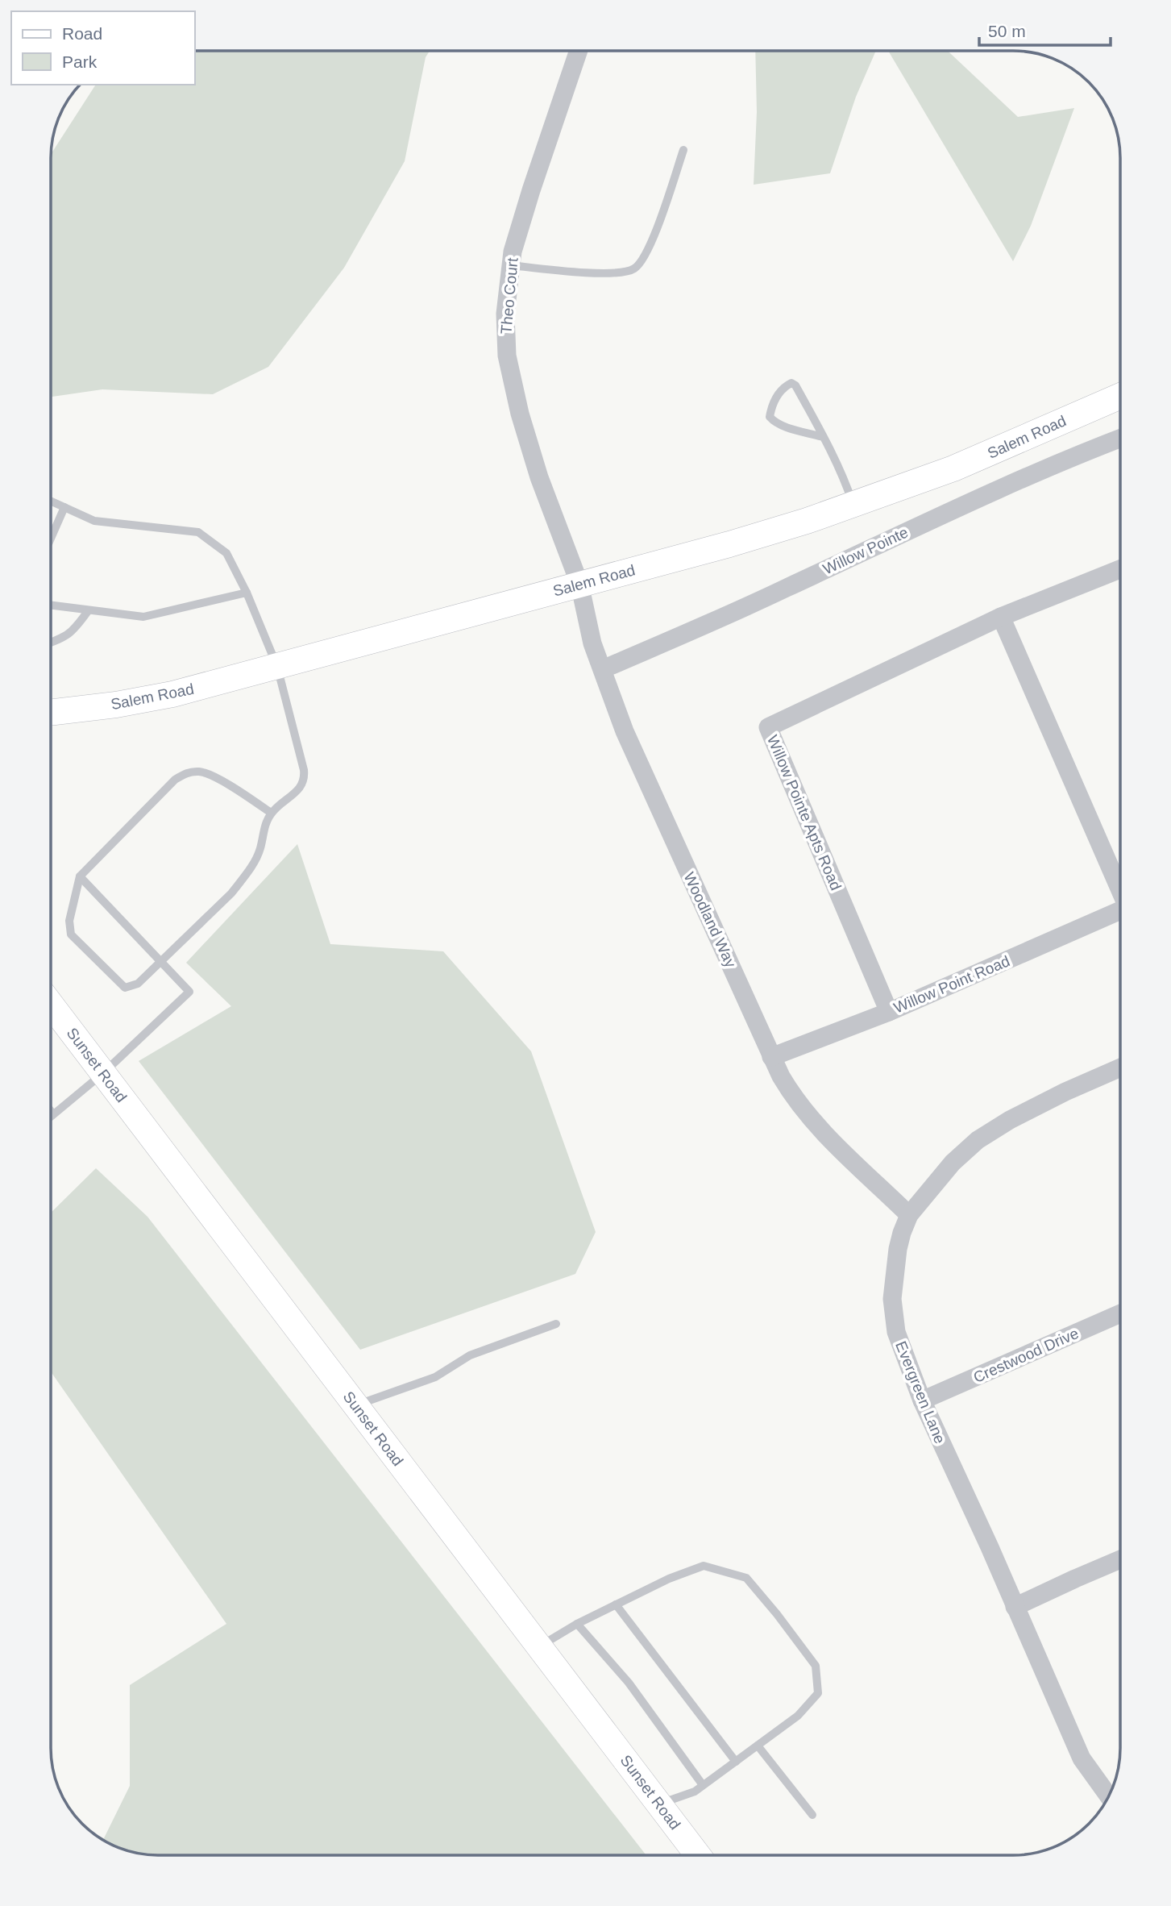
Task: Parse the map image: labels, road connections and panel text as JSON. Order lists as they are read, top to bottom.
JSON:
{
  "streets": {
    "street": [
      "Theo Court",
      "Salem Road",
      "Willow Pointe",
      "Willow Pointe Apts Road",
      "Woodland Way",
      "Willow Point Road",
      "Sunset Road",
      "Crestwood Drive",
      "Evergreen Lane"
    ]
  },
  "crossings": [
    ["Theo Court", "Salem Road"],
    ["Theo Court", "Woodland Way"],
    ["Salem Road", "Woodland Way"],
    ["Willow Pointe", "Woodland Way"],
    ["Willow Pointe Apts Road", "Willow Point Road"],
    ["Woodland Way", "Willow Point Road"],
    ["Woodland Way", "Evergreen Lane"],
    ["Crestwood Drive", "Evergreen Lane"]
  ],
  "legend": ["Road", "Park"],
  "scale_bar": "50 m"
}
